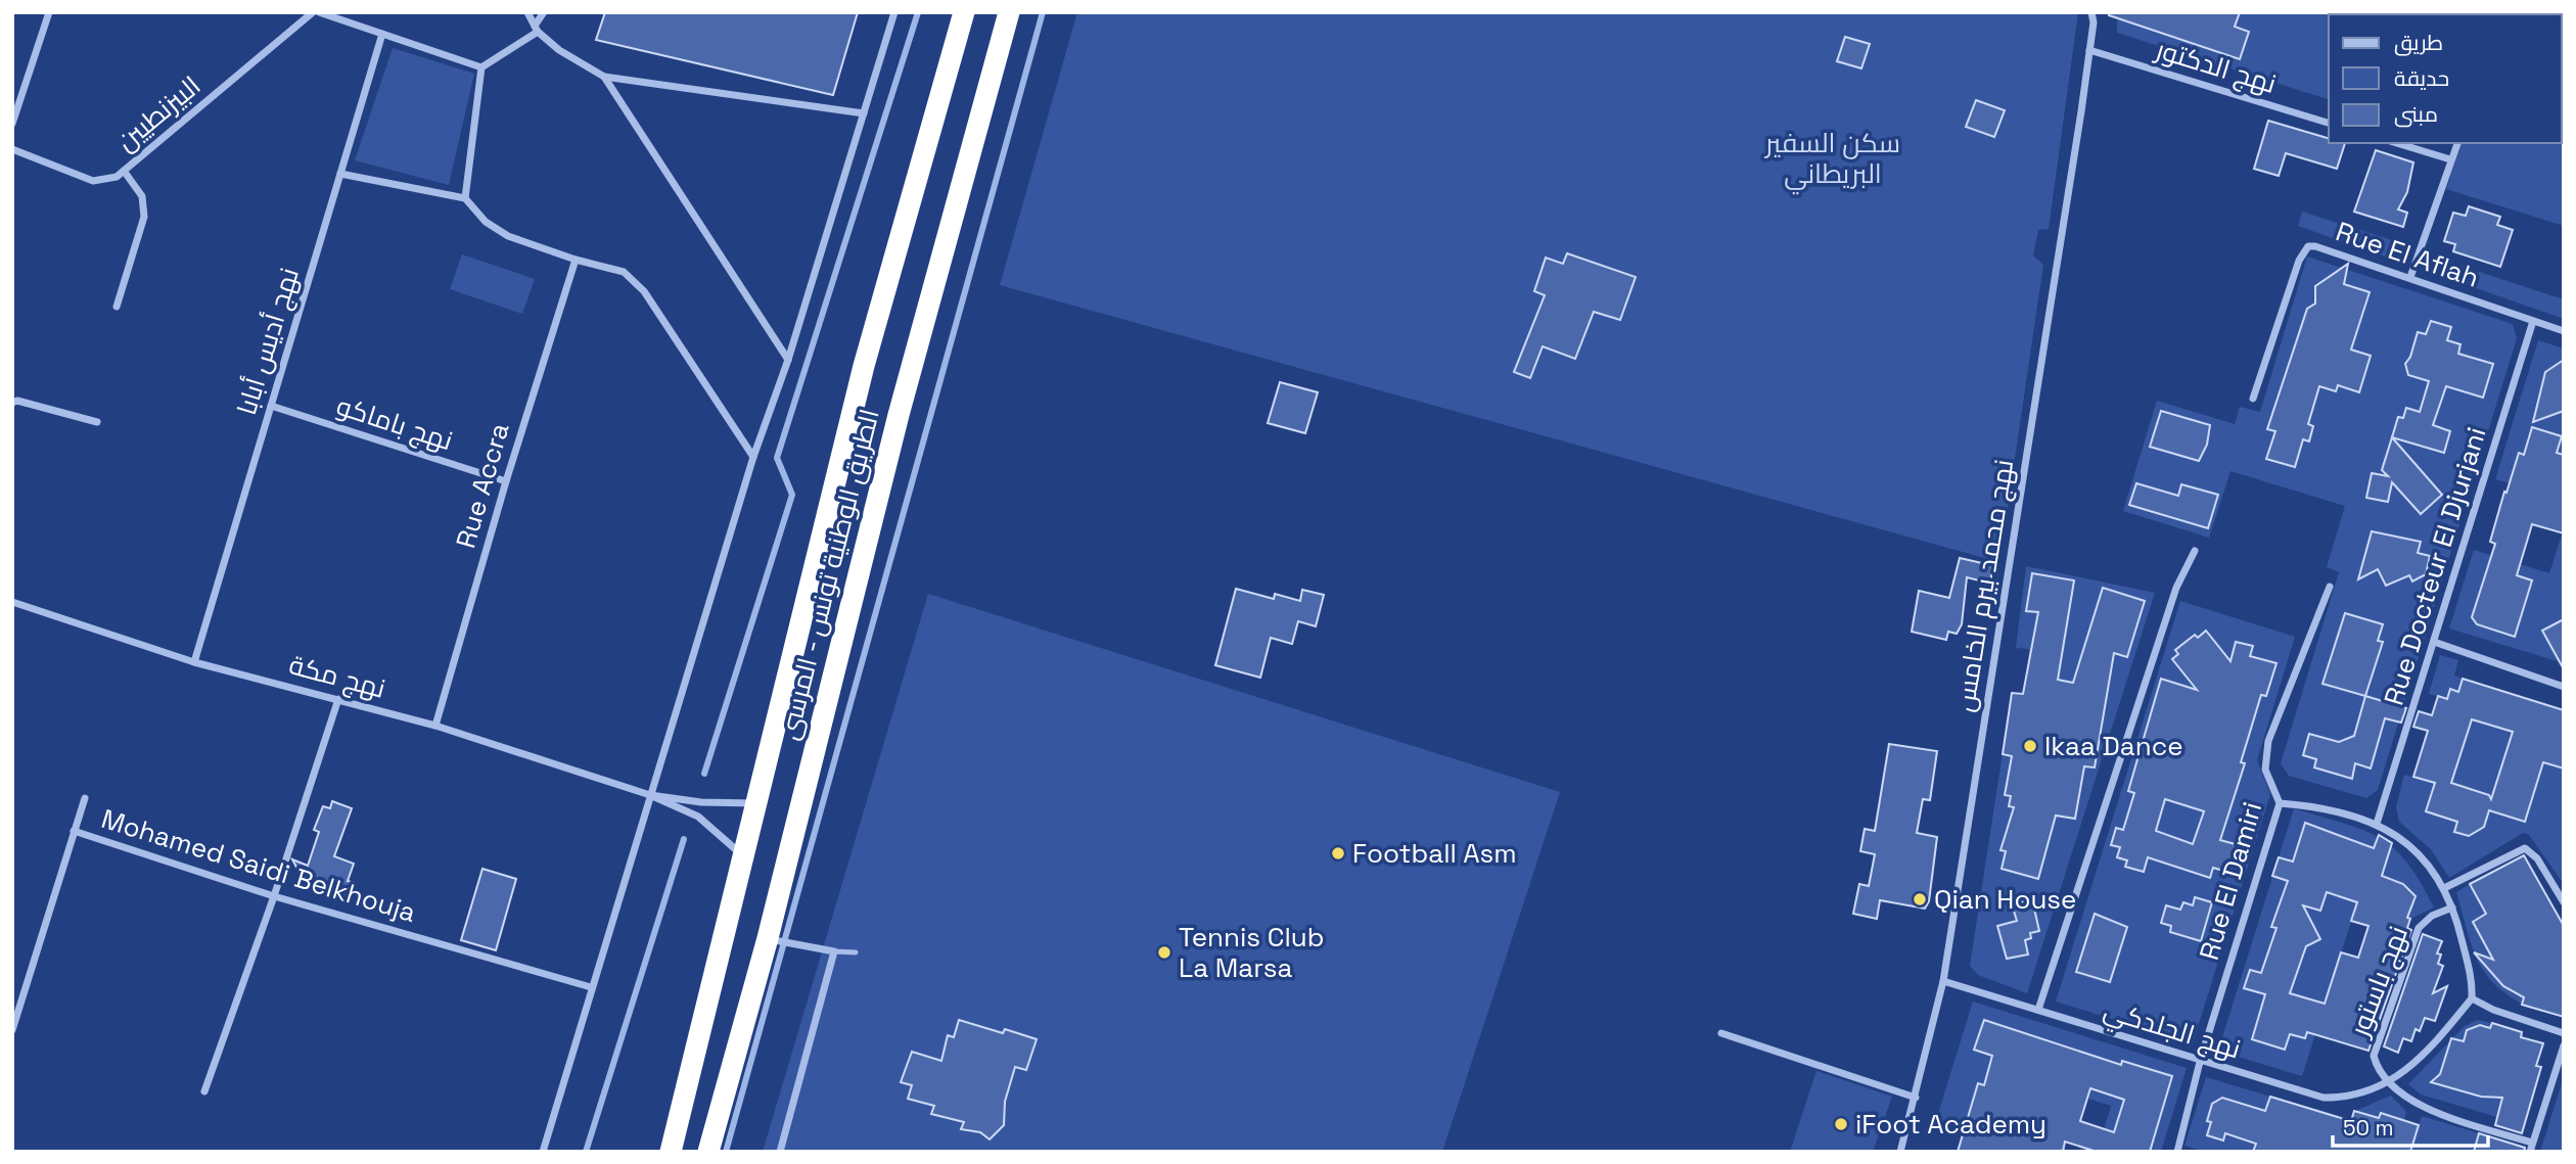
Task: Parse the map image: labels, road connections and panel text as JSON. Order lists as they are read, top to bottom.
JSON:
{
  "streets": {
    "highway": ["الطريق الوطنية تونس - المرسى"],
    "street": [
      "نهج الدكتور",
      "البيزنطيين",
      "Rue El Aflah",
      "نهج أديس أبابا",
      "نهج باماكو",
      "Rue Accra",
      "Rue Docteur El Djurjani",
      "نهج محمد بيرم الخامس",
      "نهج مكة",
      "Mohamed Saidi Belkhouja",
      "Rue El Damiri",
      "نهج باستور",
      "نهج الجلدكي"
    ]
  },
  "crossings": [
    ["نهج الدكتور", "نهج محمد بيرم الخامس"],
    ["Rue El Aflah", "Rue Docteur El Djurjani"],
    ["نهج أديس أبابا", "نهج باماكو"],
    ["نهج أديس أبابا", "نهج مكة"],
    ["نهج باماكو", "Rue Accra"],
    ["Rue Accra", "نهج مكة"],
    ["نهج محمد بيرم الخامس", "نهج الجلدكي"],
    ["Rue El Damiri", "نهج الجلدكي"],
    ["نهج باستور", "نهج الجلدكي"]
  ],
  "parks": ["سكن السفير البريطاني"],
  "places": [
    "Ikaa Dance",
    "Football Asm",
    "Qian House",
    "Tennis Club La Marsa",
    "iFoot Academy"
  ],
  "legend": ["طريق", "حديقة", "مبنى"],
  "scale_bar": "50 m"
}
